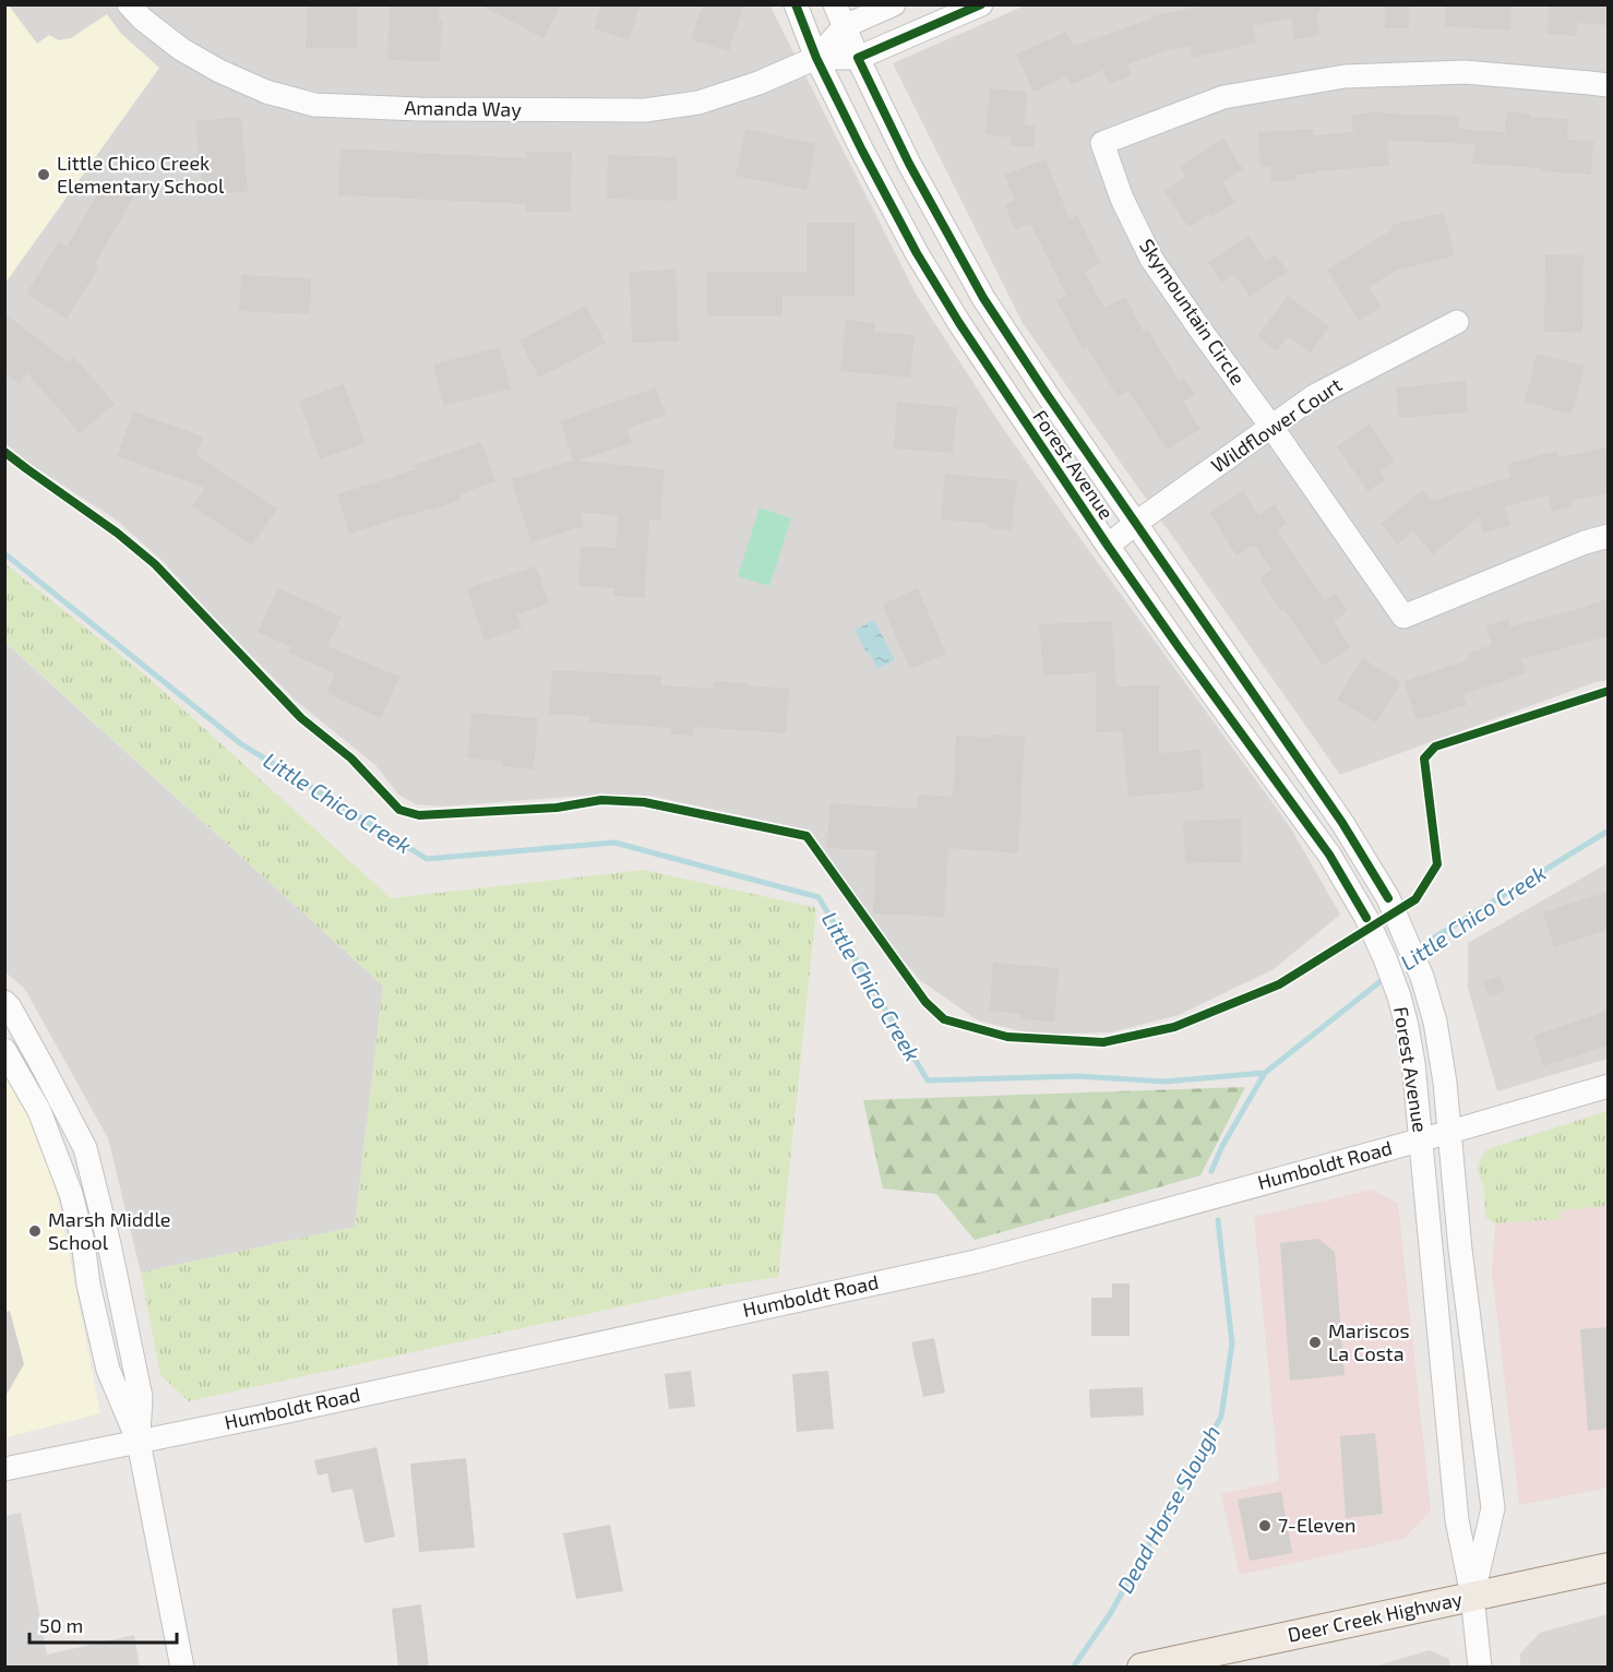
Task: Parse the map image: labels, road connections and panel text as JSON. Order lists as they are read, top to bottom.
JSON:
{
  "streets": {
    "main road": ["Deer Creek Highway"],
    "street": [
      "Amanda Way",
      "Skymountain Circle",
      "Wildflower Court",
      "Forest Avenue",
      "Humboldt Road"
    ]
  },
  "crossings": [
    ["Amanda Way", "Forest Avenue"],
    ["Skymountain Circle", "Wildflower Court"],
    ["Wildflower Court", "Forest Avenue"],
    ["Forest Avenue", "Humboldt Road"],
    ["Forest Avenue", "Deer Creek Highway"]
  ],
  "water": ["Little Chico Creek", "Dead Horse Slough"],
  "places": [
    "Little Chico Creek Elementary School",
    "Marsh Middle School",
    "Mariscos La Costa",
    "7-Eleven"
  ],
  "scale_bar": "50 m"
}
